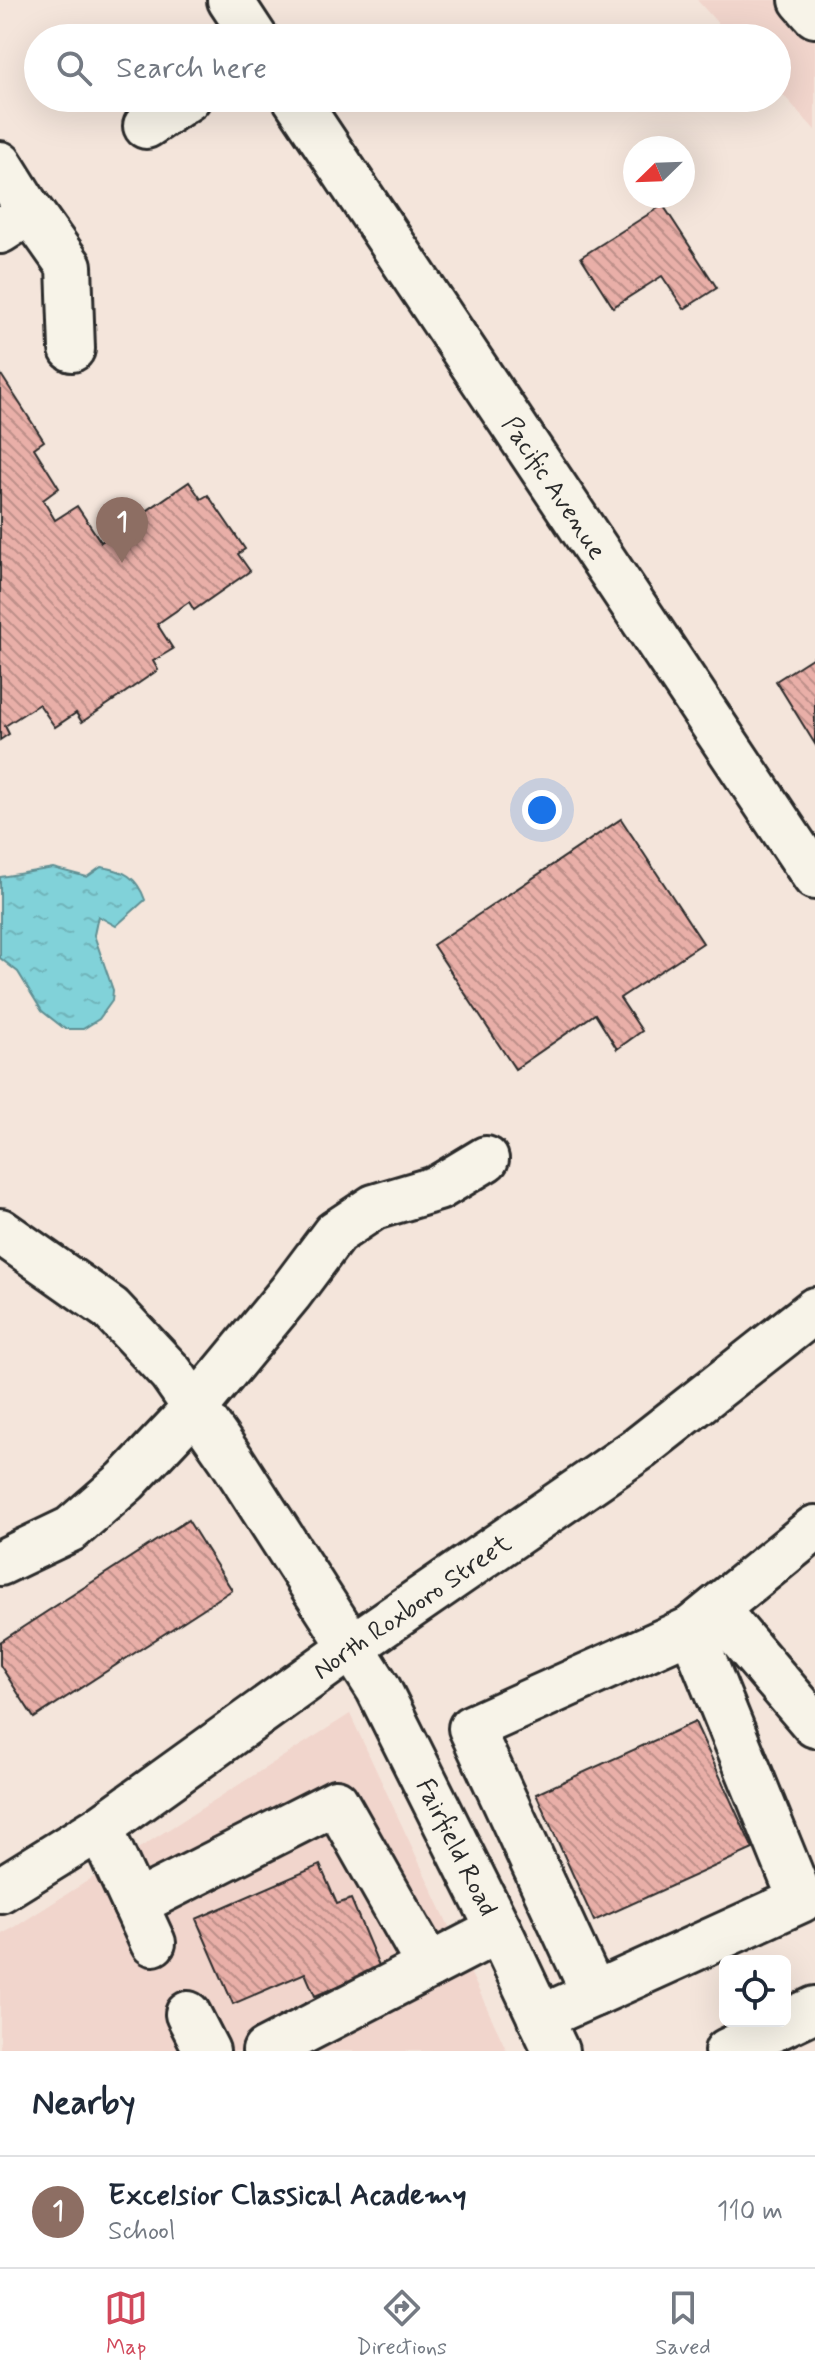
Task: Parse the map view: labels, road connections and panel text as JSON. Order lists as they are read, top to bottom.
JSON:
{
  "streets": {
    "street": ["Pacific Avenue", "North Roxboro Street", "Fairfield Road"]
  },
  "crossings": [
    ["North Roxboro Street", "Fairfield Road"]
  ],
  "north": "bottom left",
  "page": {
    "search": "Search here",
    "pins": "1",
    "heading": "Nearby",
    "list": [
      {
        "mark": "1",
        "name": "Excelsior Classical Academy",
        "note": "School",
        "value": "110 m"
      }
    ],
    "nav": ["Map", "Directions", "Saved"]
  }
}
